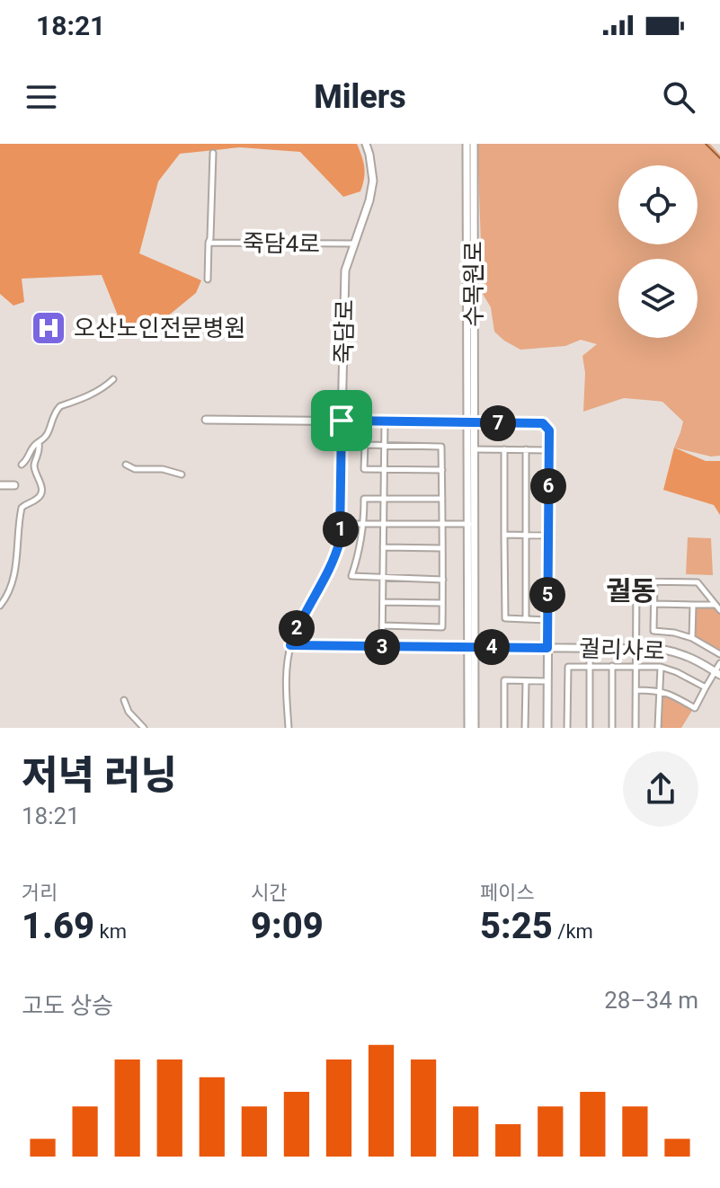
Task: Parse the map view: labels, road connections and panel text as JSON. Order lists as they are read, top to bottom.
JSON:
{
  "streets": {
    "street": [
      "죽담4로",
      "수목원로",
      "죽담로",
      "궐리사로"
    ]
  },
  "crossings": [
    ["죽담4로", "죽담로"]
  ],
  "districts": ["궐동"],
  "places": {
    "hospital": ["오산노인전문병원"]
  },
  "page": {
    "status": "18:21",
    "header": "Milers",
    "pins": [
      "7",
      "6",
      "1",
      "5",
      "2",
      "3",
      "4"
    ],
    "heading": ["저녁 러닝", "18:21"],
    "stats": [
      ["거리", "1.69 km"],
      ["시간", "9:09"],
      ["페이스", "5:25 /km"]
    ],
    "chart": ["고도 상승", "28–34 m"]
  }
}
